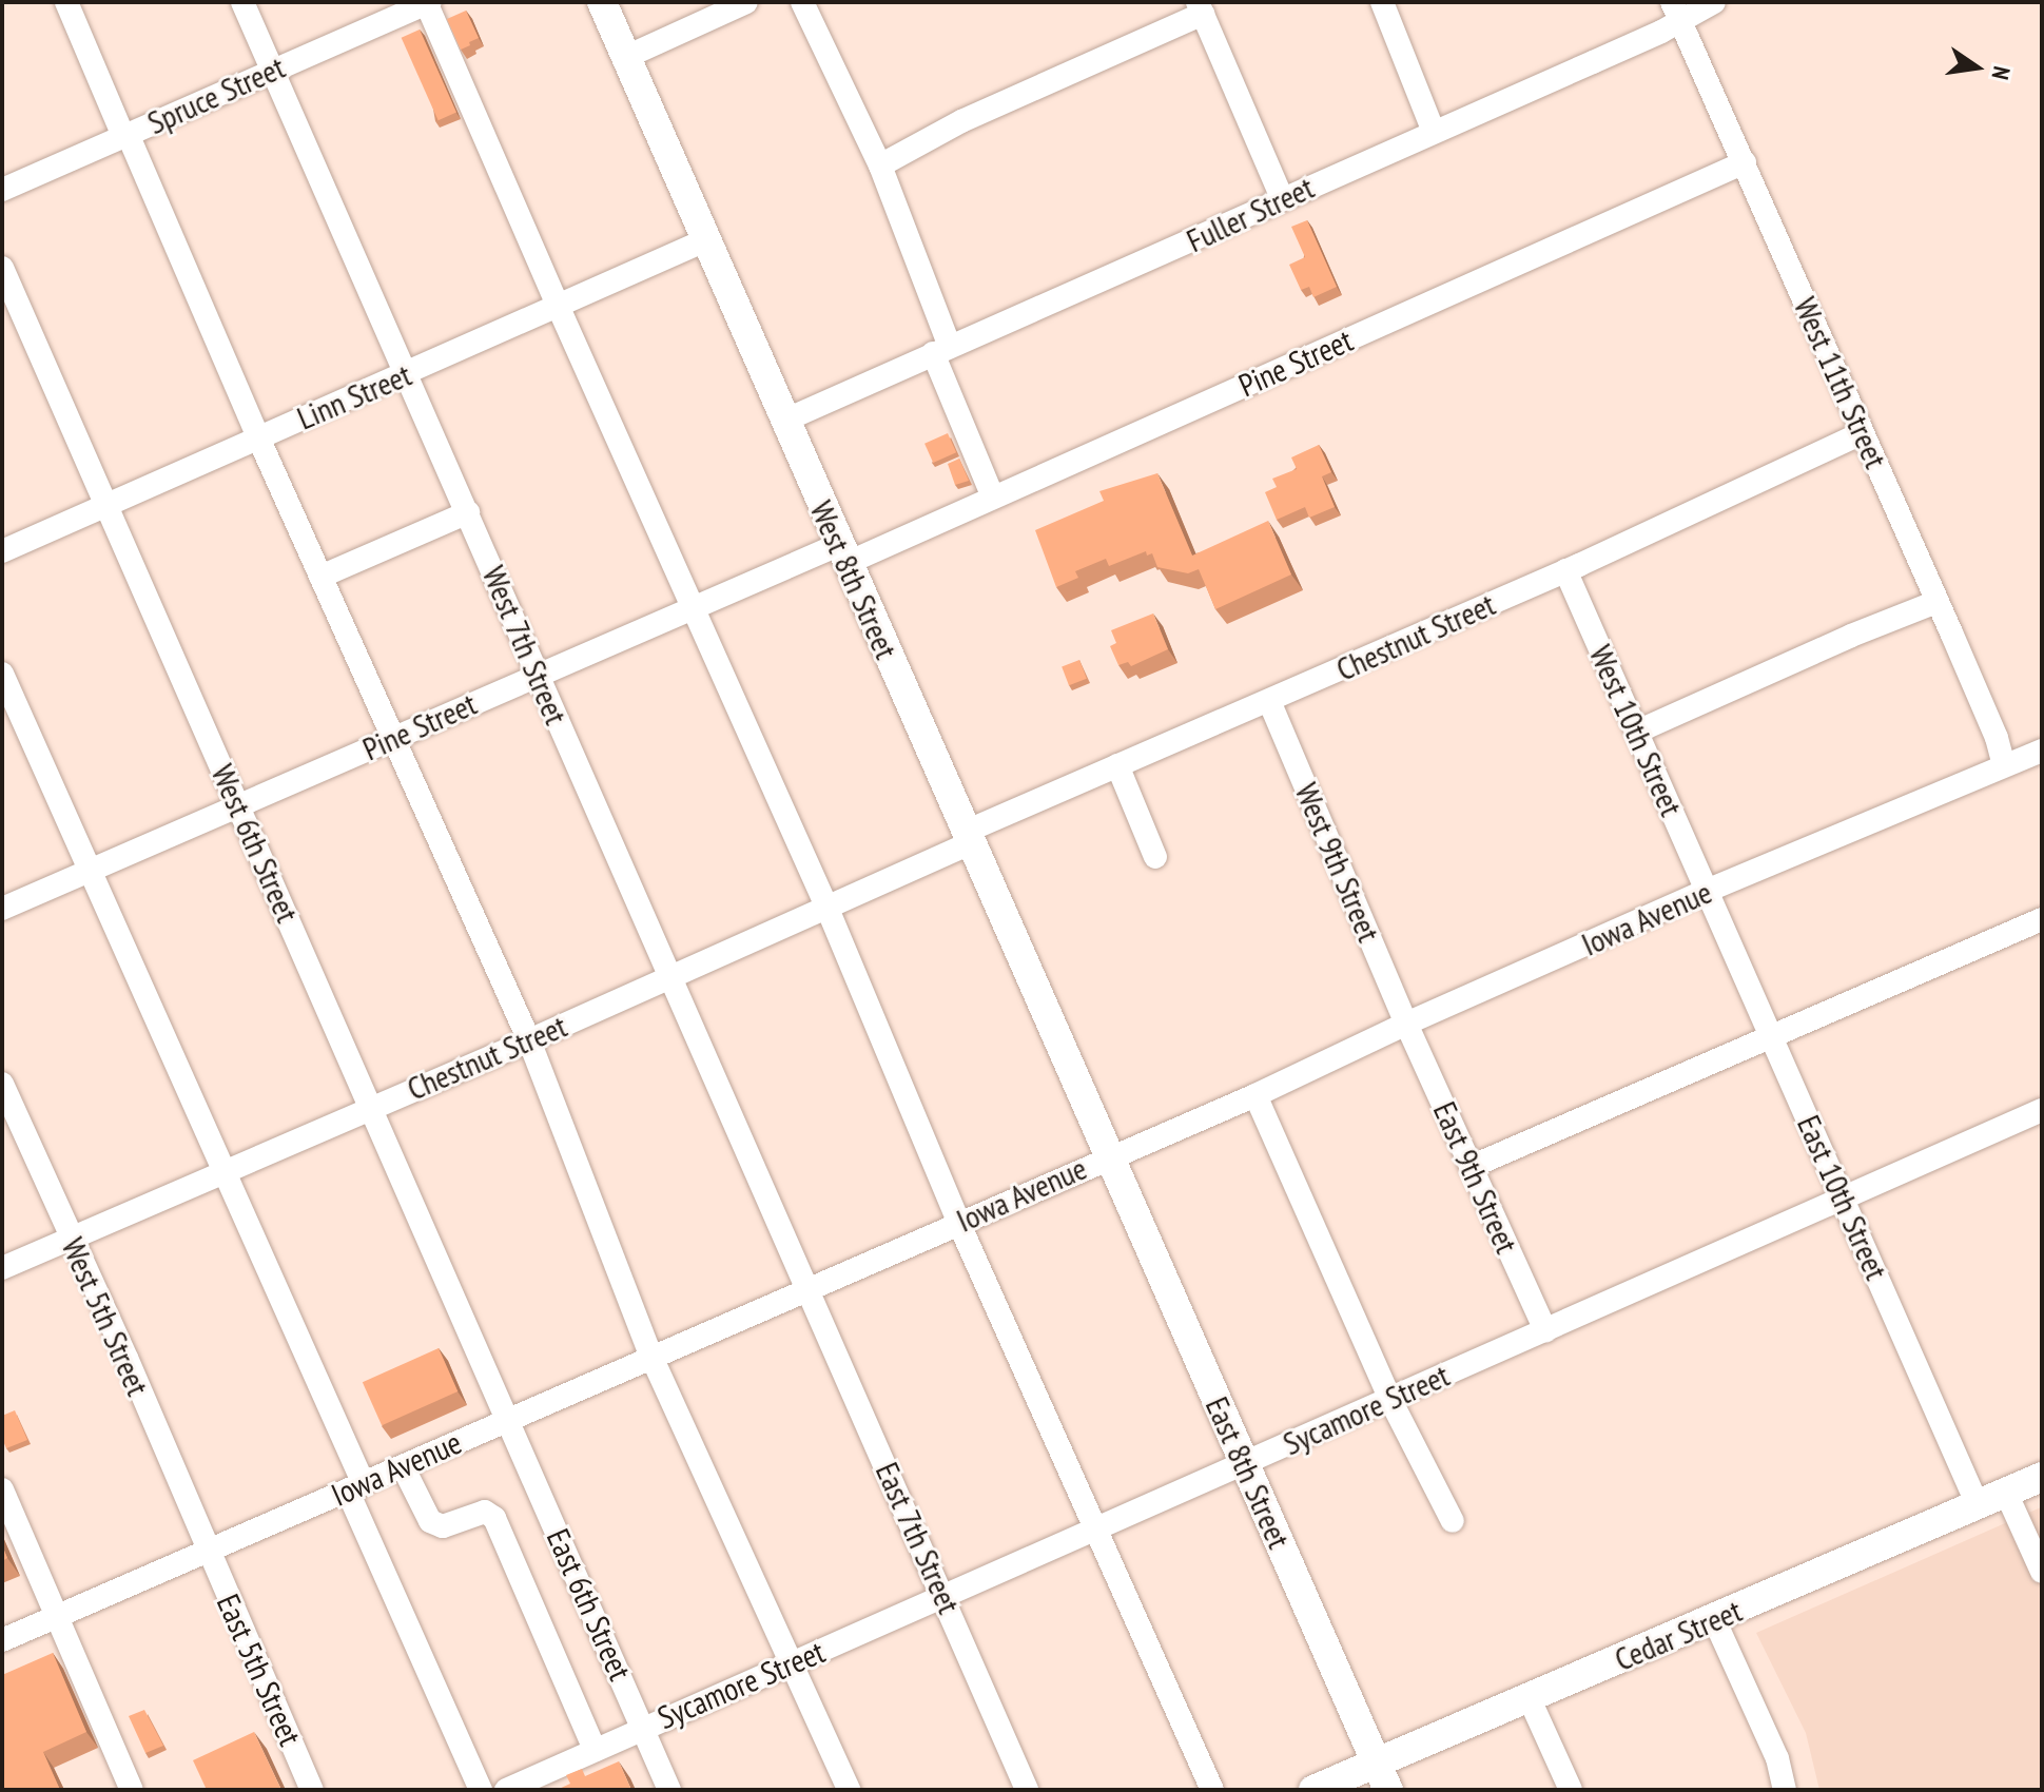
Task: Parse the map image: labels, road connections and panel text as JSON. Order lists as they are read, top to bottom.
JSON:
{
  "streets": {
    "main road": ["West 8th Street", "East 8th Street", "Cedar Street"],
    "street": [
      "Spruce Street",
      "Fuller Street",
      "Pine Street",
      "West 11th Street",
      "Linn Street",
      "Chestnut Street",
      "West 7th Street",
      "West 10th Street",
      "West 6th Street",
      "West 9th Street",
      "Iowa Avenue",
      "East 9th Street",
      "East 10th Street",
      "West 5th Street",
      "Sycamore Street",
      "East 7th Street",
      "East 6th Street",
      "East 5th Street"
    ]
  },
  "crossings": [
    ["Spruce Street", "West 7th Street"],
    ["Fuller Street", "West 11th Street"],
    ["Fuller Street", "West 8th Street"],
    ["Pine Street", "West 11th Street"],
    ["Pine Street", "West 8th Street"],
    ["Pine Street", "West 7th Street"],
    ["Pine Street", "West 6th Street"],
    ["West 11th Street", "Chestnut Street"],
    ["West 11th Street", "Iowa Avenue"],
    ["Linn Street", "West 8th Street"],
    ["Linn Street", "West 7th Street"],
    ["Linn Street", "West 6th Street"],
    ["West 8th Street", "Chestnut Street"],
    ["West 8th Street", "Iowa Avenue"],
    ["West 8th Street", "East 8th Street"],
    ["Chestnut Street", "West 7th Street"],
    ["Chestnut Street", "West 10th Street"],
    ["Chestnut Street", "West 6th Street"],
    ["Chestnut Street", "West 9th Street"],
    ["Chestnut Street", "West 5th Street"],
    ["West 7th Street", "Iowa Avenue"],
    ["West 7th Street", "East 7th Street"],
    ["West 10th Street", "Iowa Avenue"],
    ["West 10th Street", "East 10th Street"],
    ["West 6th Street", "Iowa Avenue"],
    ["West 6th Street", "East 6th Street"],
    ["West 9th Street", "Iowa Avenue"],
    ["West 9th Street", "East 9th Street"],
    ["Iowa Avenue", "East 9th Street"],
    ["Iowa Avenue", "East 10th Street"],
    ["Iowa Avenue", "West 5th Street"],
    ["Iowa Avenue", "East 8th Street"],
    ["Iowa Avenue", "East 7th Street"],
    ["Iowa Avenue", "East 6th Street"],
    ["Iowa Avenue", "East 5th Street"],
    ["East 9th Street", "Sycamore Street"],
    ["East 10th Street", "Sycamore Street"],
    ["East 10th Street", "Cedar Street"],
    ["West 5th Street", "East 5th Street"],
    ["Sycamore Street", "East 8th Street"],
    ["Sycamore Street", "East 7th Street"],
    ["Sycamore Street", "East 6th Street"],
    ["East 8th Street", "Cedar Street"]
  ],
  "north": "right"
}
